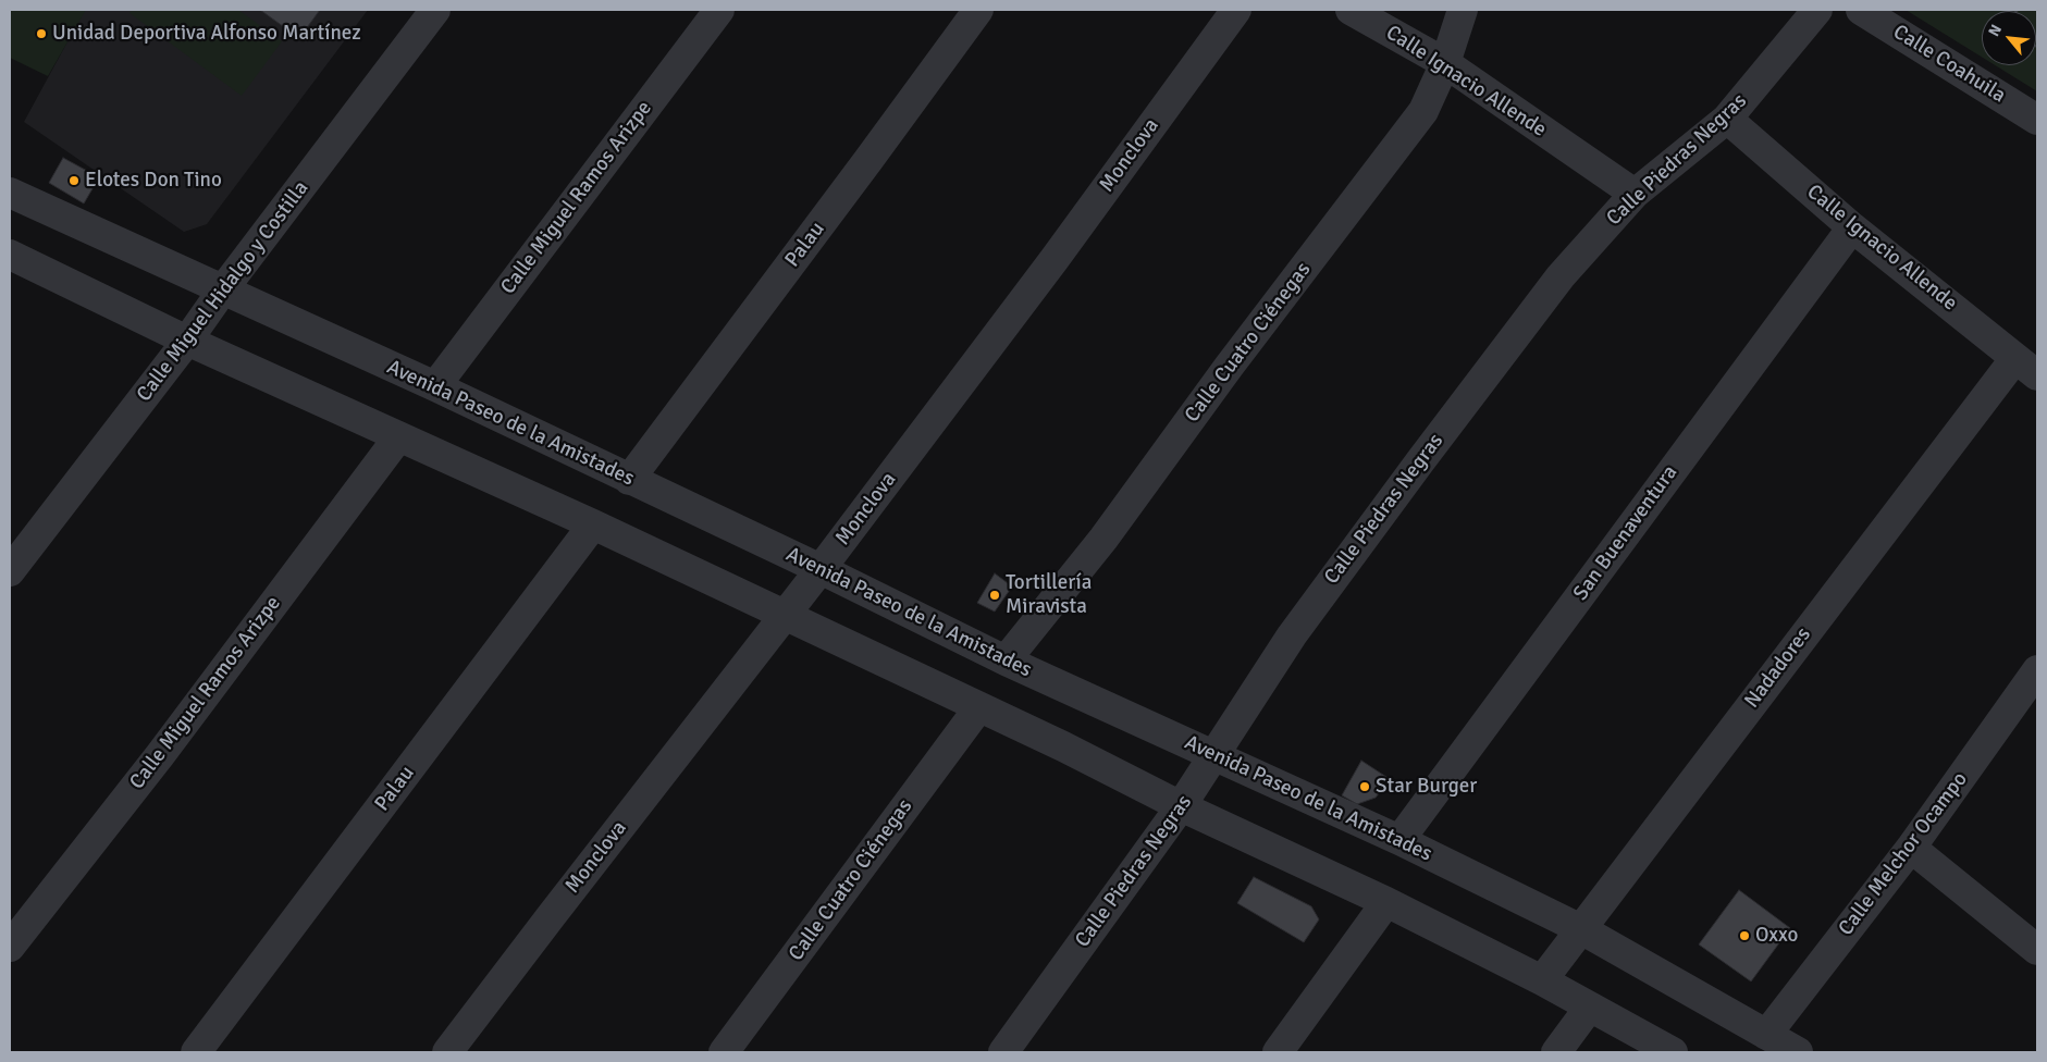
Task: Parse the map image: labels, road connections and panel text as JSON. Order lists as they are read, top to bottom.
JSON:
{
  "streets": {
    "street": [
      "Calle Coahuila",
      "Calle Ignacio Allende",
      "Monclova",
      "Calle Piedras Negras",
      "Calle Miguel Ramos Arizpe",
      "Palau",
      "Calle Miguel Hidalgo y Costilla",
      "Calle Cuatro Ciénegas",
      "Avenida Paseo de la Amistades",
      "San Buenaventura",
      "Nadadores",
      "Calle Melchor Ocampo"
    ]
  },
  "crossings": [
    ["Calle Ignacio Allende", "Calle Piedras Negras"],
    ["Calle Ignacio Allende", "Calle Cuatro Ciénegas"],
    ["Calle Ignacio Allende", "San Buenaventura"],
    ["Calle Ignacio Allende", "Nadadores"],
    ["Monclova", "Avenida Paseo de la Amistades"],
    ["Calle Piedras Negras", "Avenida Paseo de la Amistades"],
    ["Calle Miguel Ramos Arizpe", "Avenida Paseo de la Amistades"],
    ["Palau", "Avenida Paseo de la Amistades"],
    ["Calle Miguel Hidalgo y Costilla", "Avenida Paseo de la Amistades"],
    ["Calle Cuatro Ciénegas", "Avenida Paseo de la Amistades"],
    ["Avenida Paseo de la Amistades", "San Buenaventura"],
    ["Avenida Paseo de la Amistades", "Nadadores"],
    ["Avenida Paseo de la Amistades", "Calle Melchor Ocampo"]
  ],
  "places": [
    "Unidad Deportiva Alfonso Martínez",
    "Elotes Don Tino",
    "Tortillería Miravista",
    "Star Burger",
    "Oxxo"
  ],
  "north": "top left"
}
